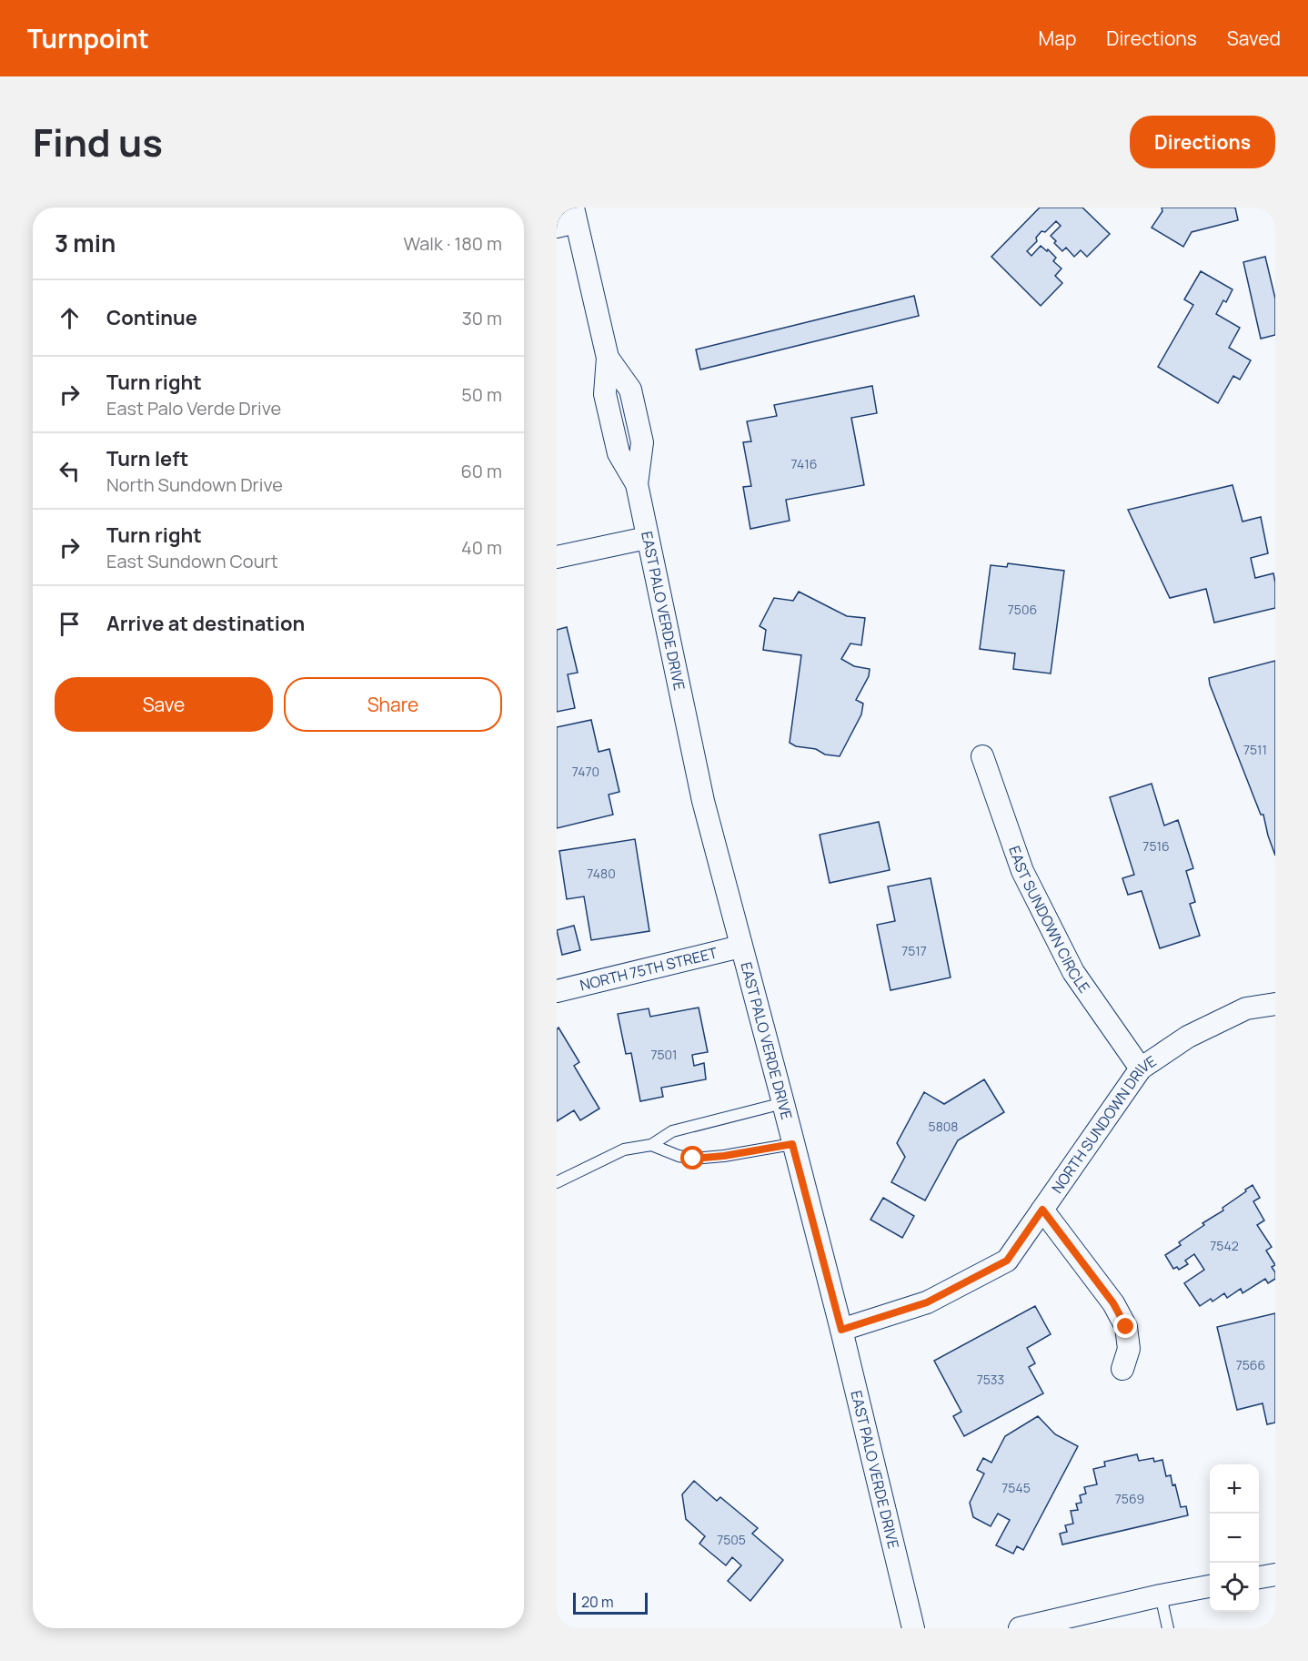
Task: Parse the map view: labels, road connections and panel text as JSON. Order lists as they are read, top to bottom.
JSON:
{
  "streets": {
    "street": [
      "EAST PALO VERDE DRIVE",
      "EAST SUNDOWN CIRCLE",
      "NORTH 75TH STREET",
      "NORTH SUNDOWN DRIVE"
    ]
  },
  "crossings": [
    ["EAST PALO VERDE DRIVE", "NORTH 75TH STREET"],
    ["EAST PALO VERDE DRIVE", "NORTH SUNDOWN DRIVE"],
    ["EAST SUNDOWN CIRCLE", "NORTH SUNDOWN DRIVE"]
  ],
  "house_numbers": [
    "7416",
    "7506",
    "7511",
    "7470",
    "7516",
    "7480",
    "7517",
    "7501",
    "5808",
    "7542",
    "7566",
    "7533",
    "7545",
    "7569",
    "7505"
  ],
  "scale_bar": "20 m",
  "page": {
    "header": "Turnpoint",
    "nav": ["Map", "Directions", "Saved"],
    "title": "Find us",
    "buttons": [
      "Directions",
      ["Save", "Share"]
    ],
    "heading": ["3 min", "Walk · 180 m"],
    "list": [
      ["Continue", "30 m"],
      ["Turn right", "East Palo Verde Drive", "50 m"],
      ["Turn left", "North Sundown Drive", "60 m"],
      ["Turn right", "East Sundown Court", "40 m"],
      "Arrive at destination"
    ],
    "map_buttons": ["+", "−"],
    "scale": "20 m"
  }
}
